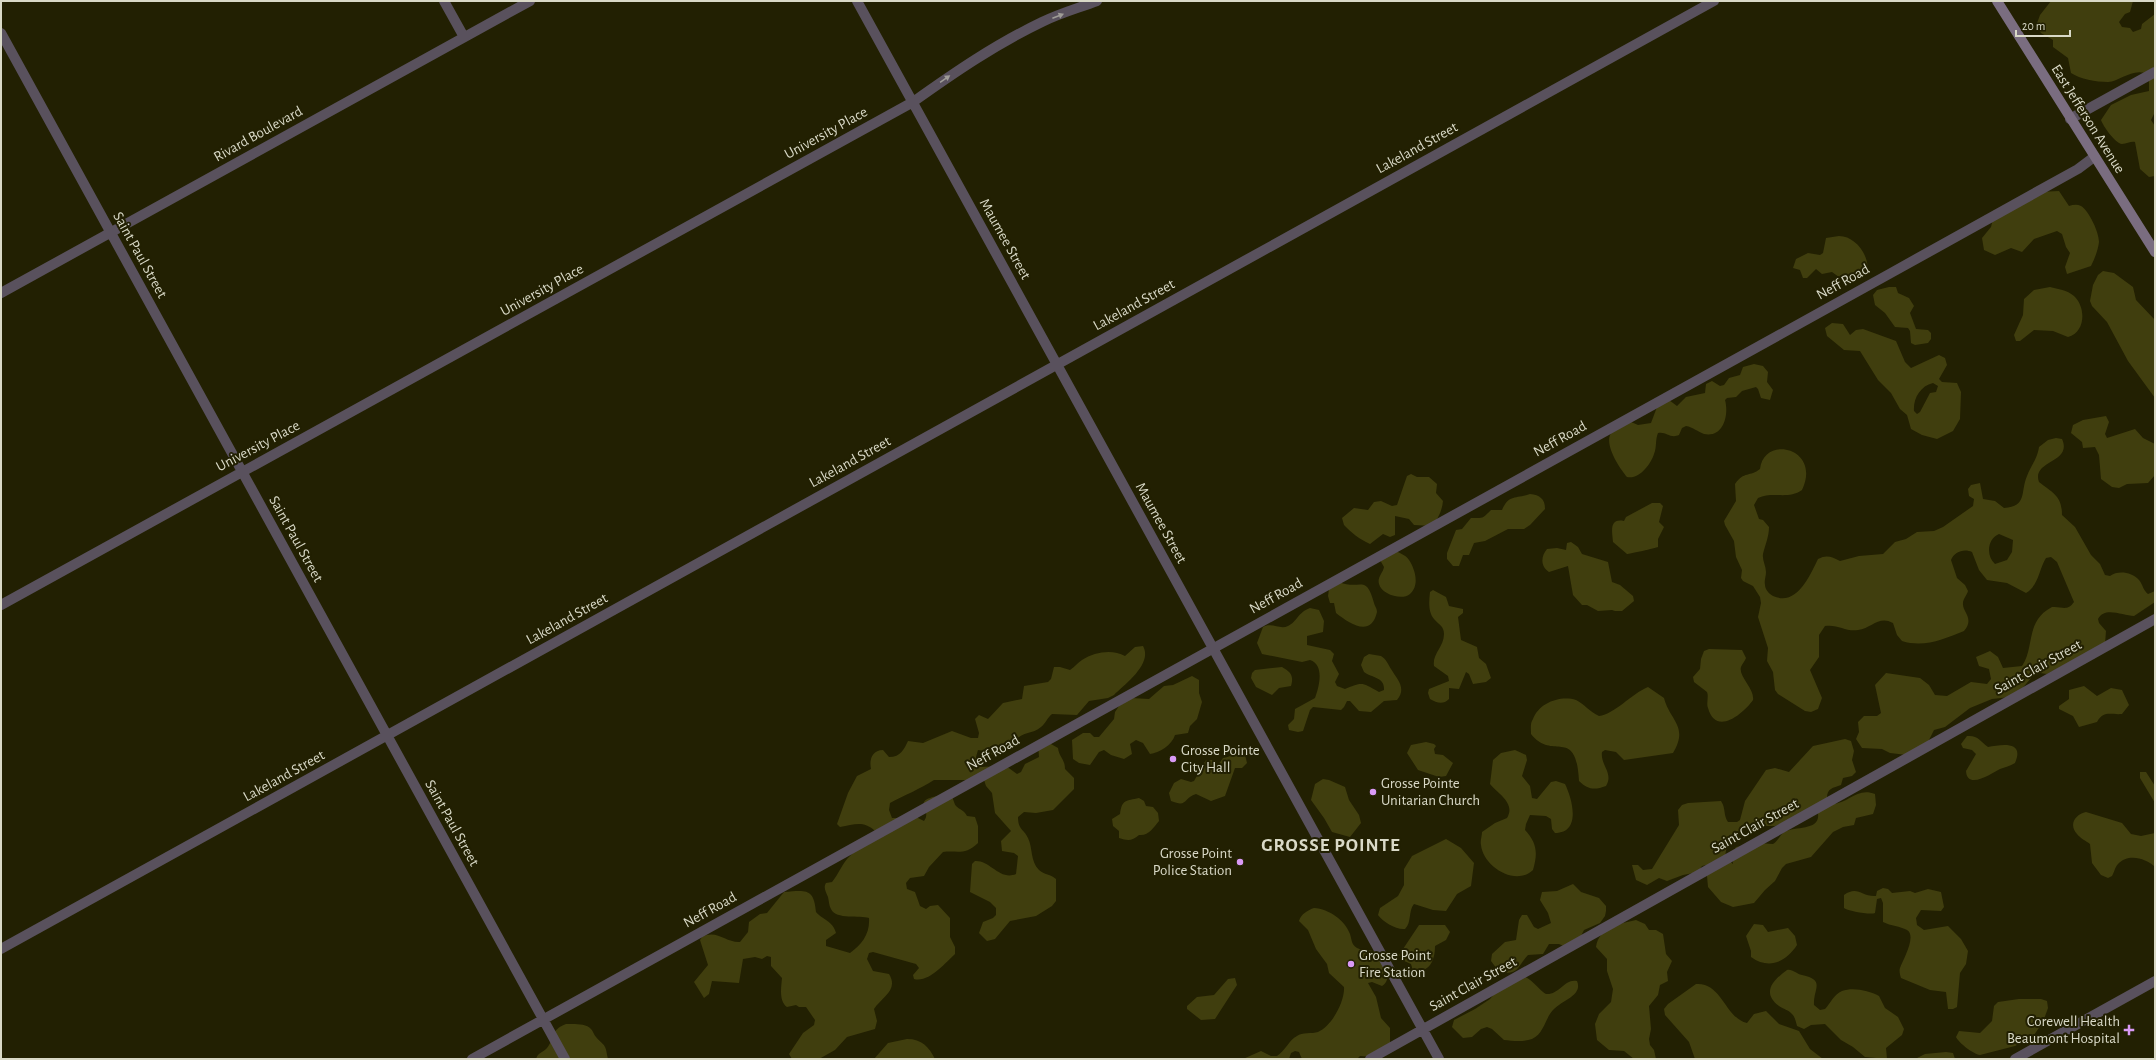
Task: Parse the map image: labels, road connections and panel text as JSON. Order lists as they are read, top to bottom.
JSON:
{
  "streets": {
    "main road": ["East Jefferson Avenue"],
    "street": [
      "University Place",
      "Rivard Boulevard",
      "Lakeland Street",
      "Maumee Street",
      "Saint Paul Street",
      "Neff Road",
      "Saint Clair Street"
    ]
  },
  "crossings": [
    ["East Jefferson Avenue", "Neff Road"],
    ["University Place", "Maumee Street"],
    ["University Place", "Saint Paul Street"],
    ["Rivard Boulevard", "Saint Paul Street"],
    ["Lakeland Street", "Maumee Street"],
    ["Lakeland Street", "Saint Paul Street"],
    ["Maumee Street", "Neff Road"],
    ["Maumee Street", "Saint Clair Street"],
    ["Saint Paul Street", "Neff Road"]
  ],
  "districts": ["GROSSE POINTE"],
  "places": {
    "other": [
      "Grosse Pointe City Hall",
      "Grosse Pointe Unitarian Church",
      "Grosse Point Police Station",
      "Grosse Point Fire Station"
    ],
    "health": ["Corewell Health Beaumont Hospital"]
  },
  "scale_bar": "20 m"
}
